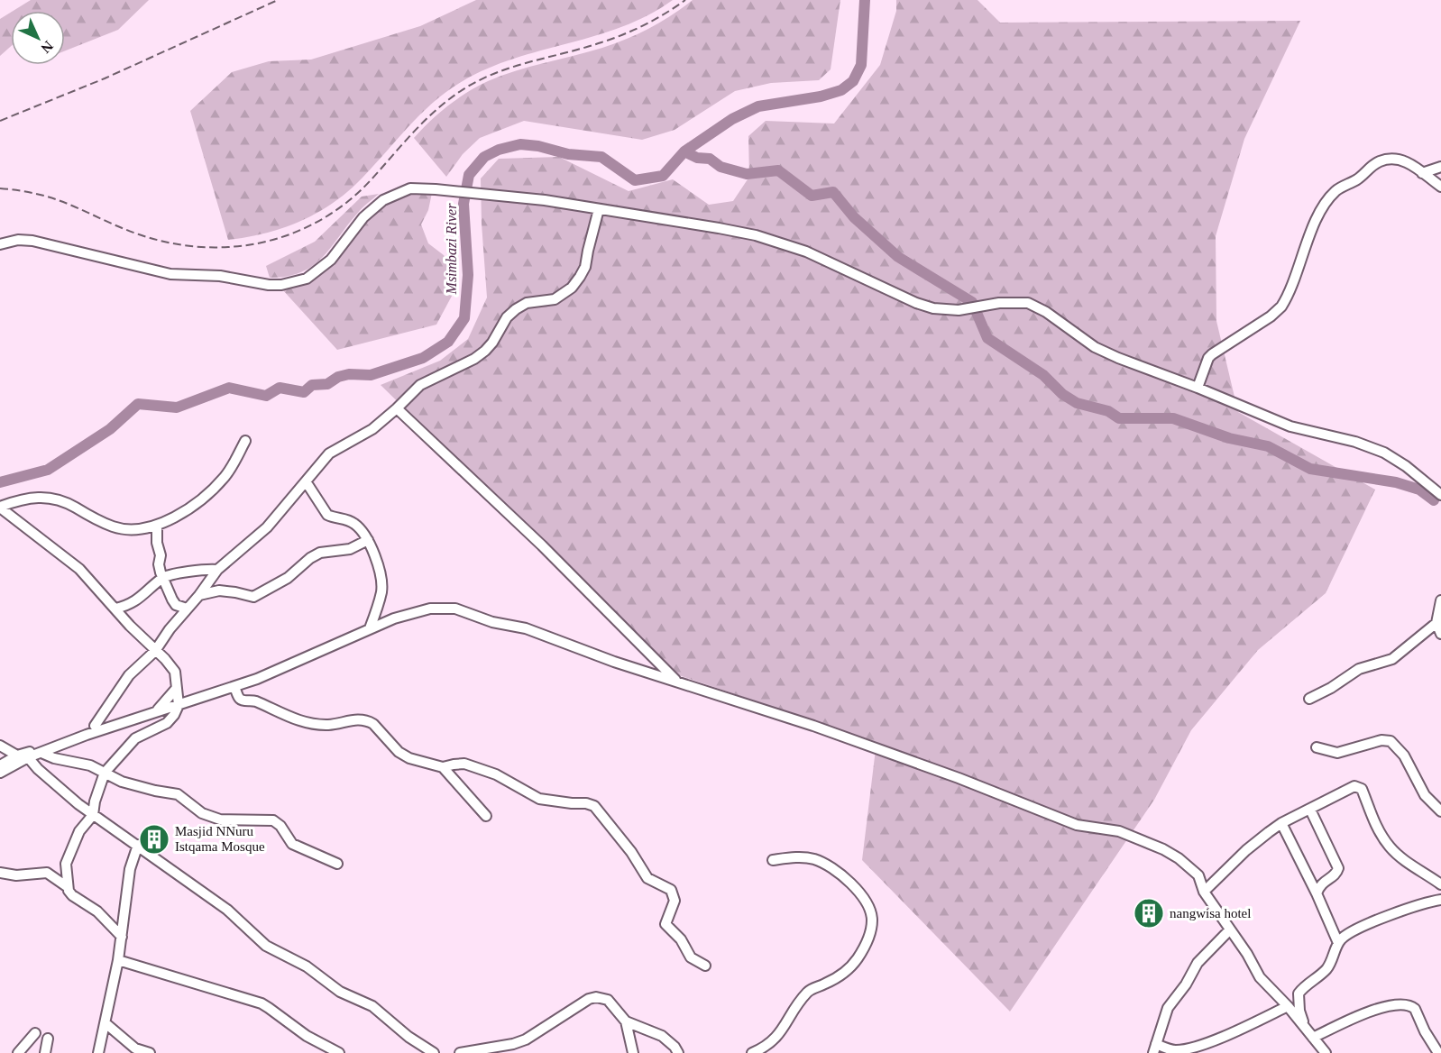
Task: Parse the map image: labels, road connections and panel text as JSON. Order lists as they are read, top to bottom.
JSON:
{
  "water": ["Msimbazi River"],
  "places": {
    "building": ["Masjid NNuru Istqama Mosque", "nangwisa hotel"]
  },
  "north": "bottom right"
}
